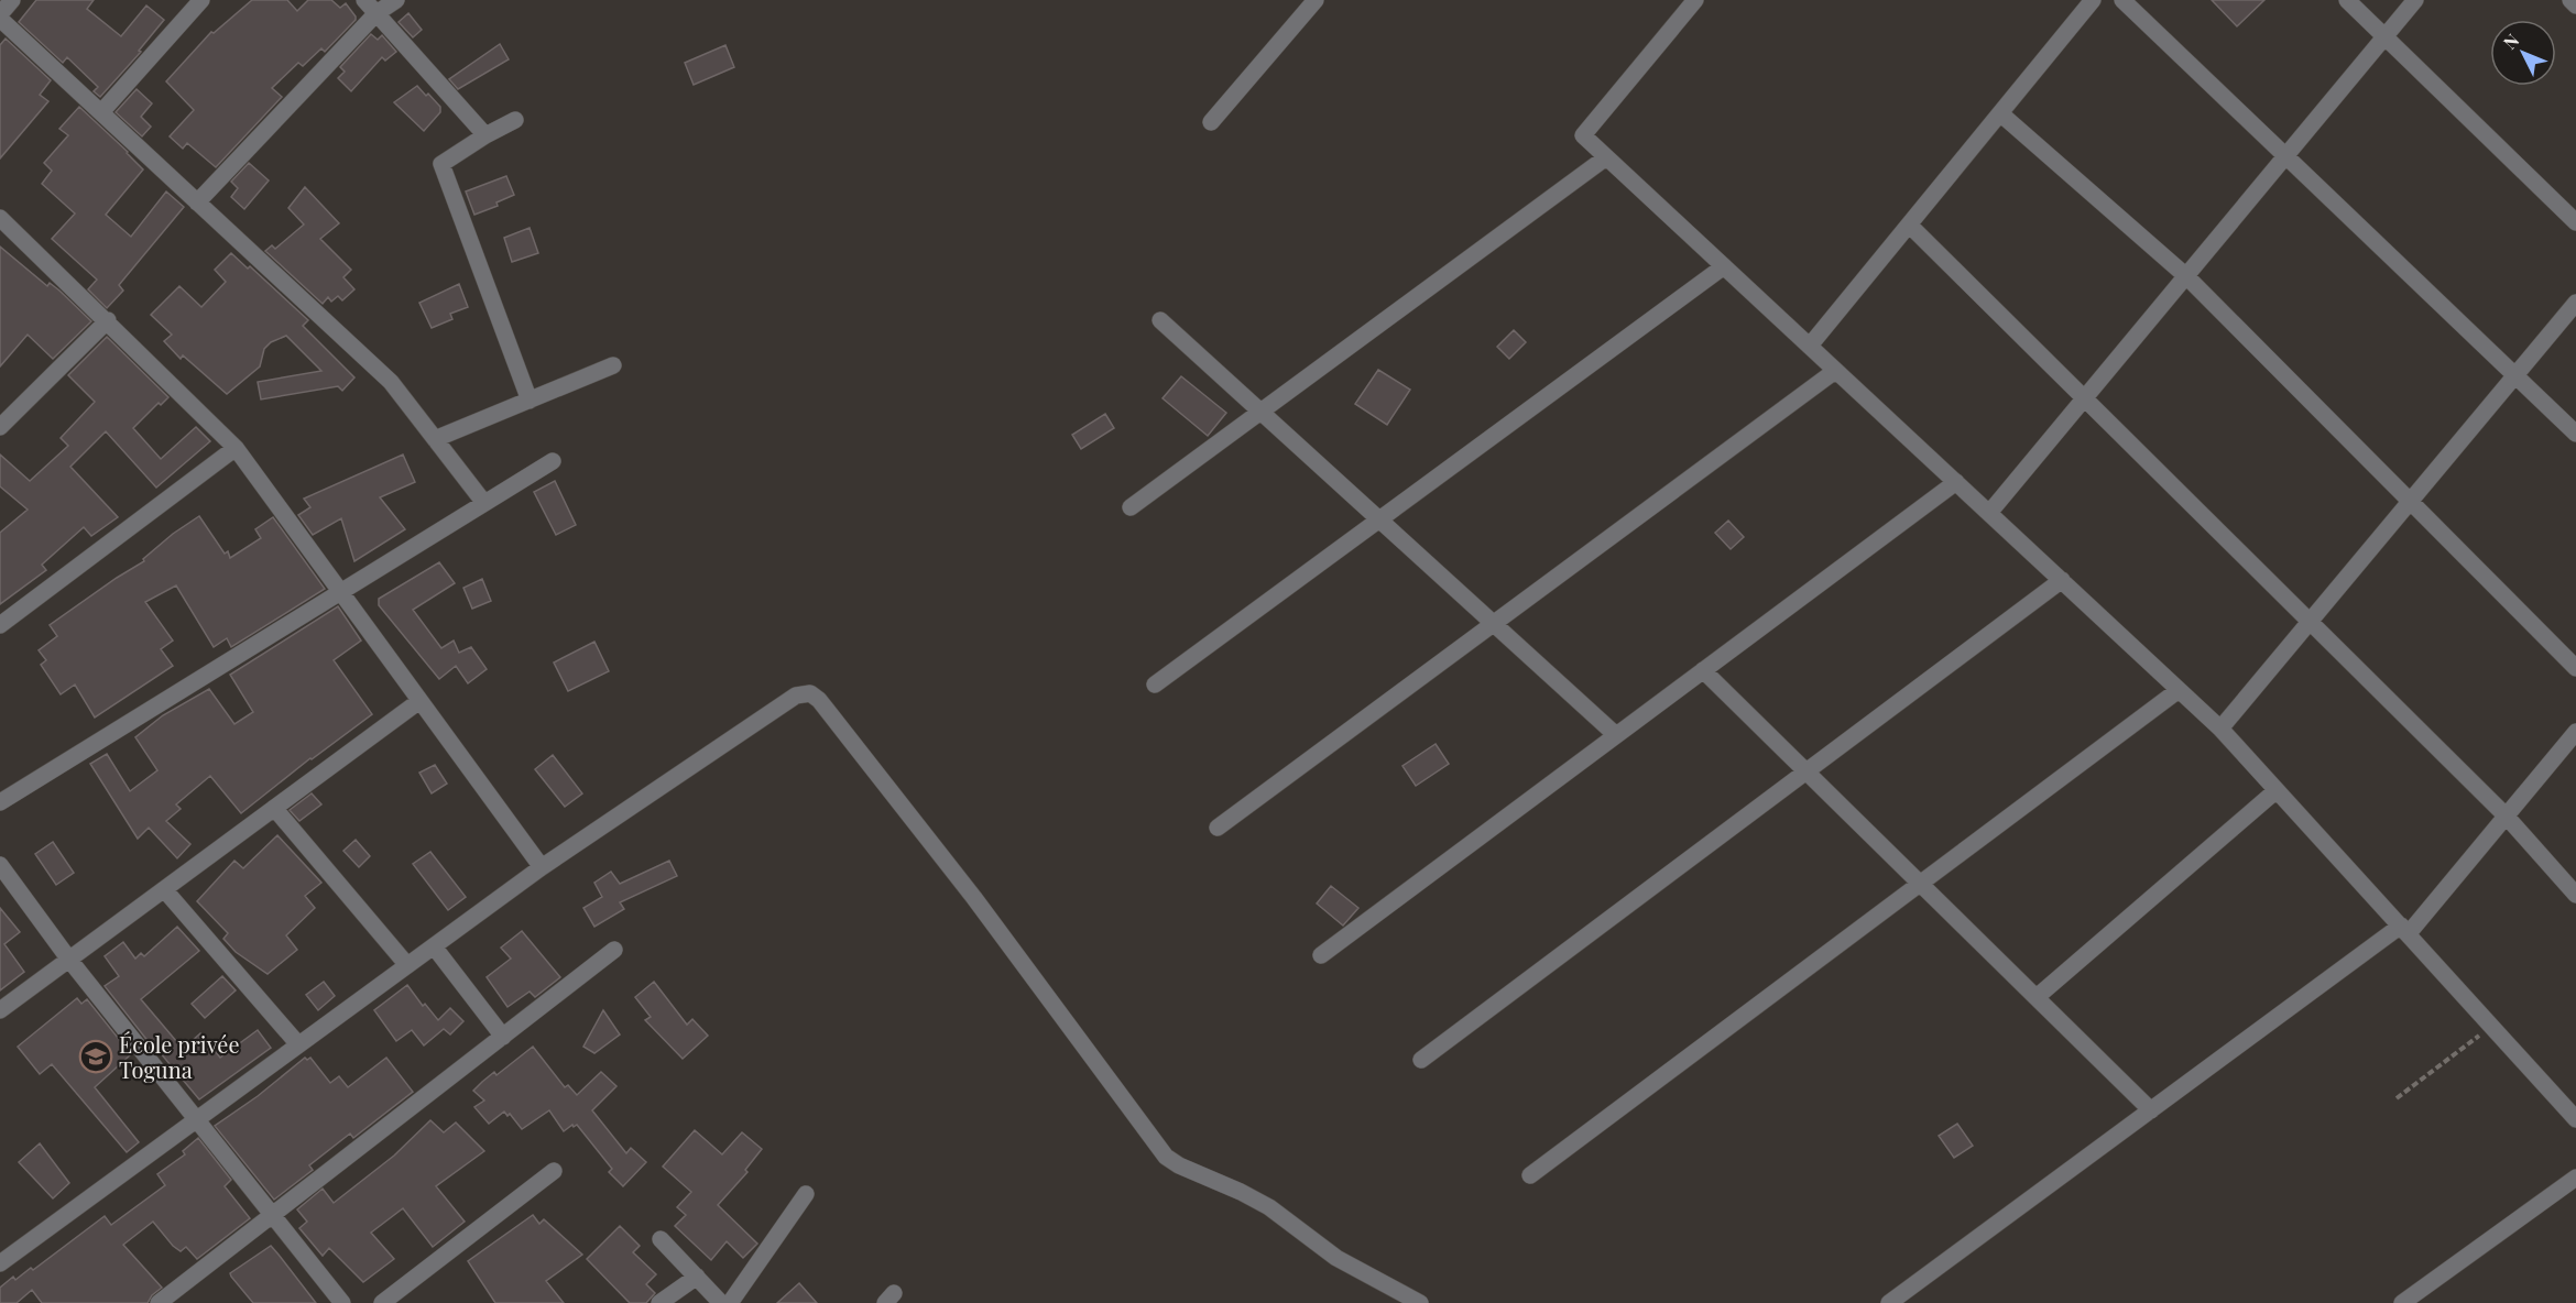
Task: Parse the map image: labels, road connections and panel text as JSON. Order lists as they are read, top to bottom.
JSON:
{
  "places": {
    "school or university": ["École privée Toguna"]
  },
  "north": "top left"
}
